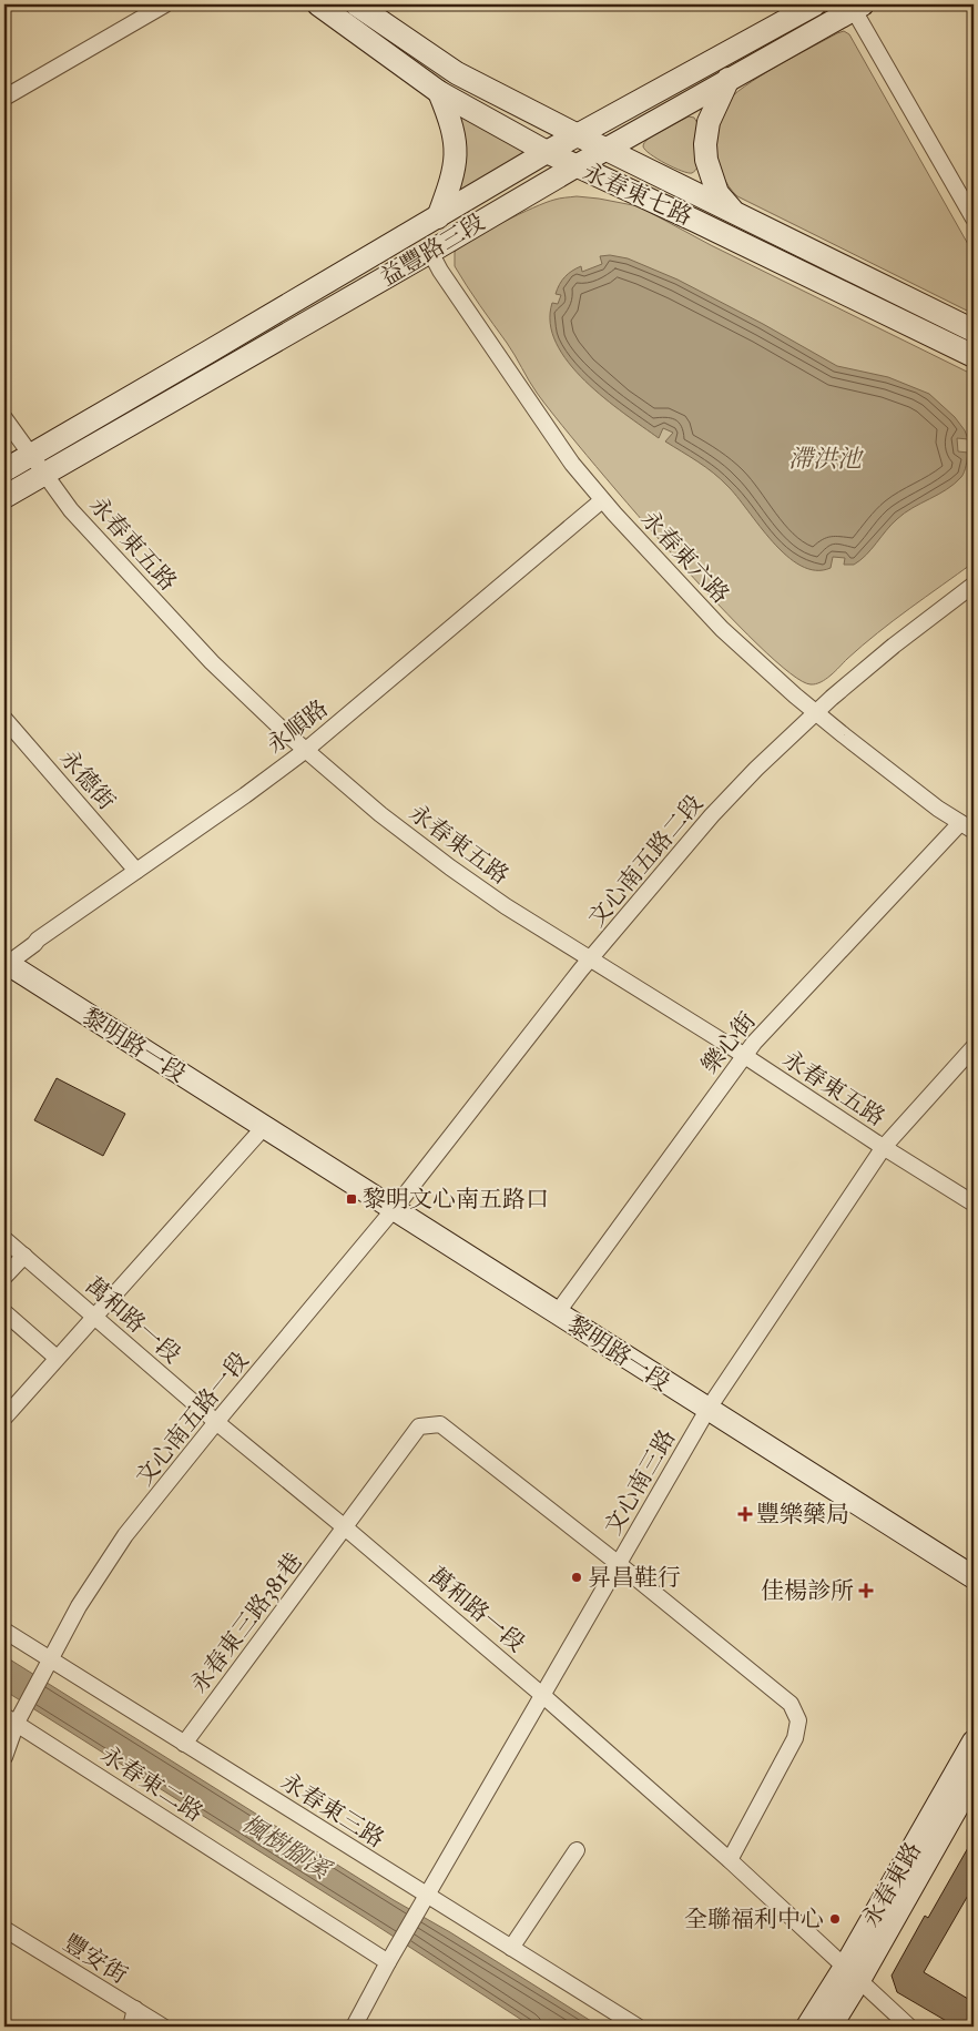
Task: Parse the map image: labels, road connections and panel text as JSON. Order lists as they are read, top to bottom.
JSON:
{
  "streets": {
    "street": [
      "永春東七路",
      "益豐路三段",
      "永春東五路",
      "永春東六路",
      "永順路",
      "永德街",
      "文心南五路二段",
      "樂心街",
      "黎明路一段",
      "萬和路一段",
      "文心南五路一段",
      "文心南三路",
      "永春東三路381巷",
      "永春東二路",
      "永春東三路",
      "永春東路",
      "豐安街"
    ]
  },
  "crossings": [
    ["永春東七路", "益豐路三段"],
    ["益豐路三段", "永春東五路"],
    ["益豐路三段", "永春東六路"],
    ["永春東五路", "永順路"],
    ["永春東五路", "文心南五路二段"],
    ["永春東五路", "樂心街"],
    ["永春東五路", "文心南三路"],
    ["永春東六路", "永順路"],
    ["永春東六路", "文心南五路二段"],
    ["永春東六路", "樂心街"],
    ["永順路", "永德街"],
    ["永順路", "黎明路一段"],
    ["文心南五路二段", "黎明路一段"],
    ["文心南五路二段", "文心南五路一段"],
    ["樂心街", "黎明路一段"],
    ["黎明路一段", "文心南五路一段"],
    ["黎明路一段", "文心南三路"],
    ["萬和路一段", "文心南五路一段"],
    ["萬和路一段", "文心南三路"],
    ["萬和路一段", "永春東三路381巷"],
    ["萬和路一段", "永春東路"],
    ["文心南五路一段", "永春東二路"],
    ["文心南五路一段", "永春東三路"],
    ["文心南三路", "永春東三路381巷"],
    ["文心南三路", "永春東二路"],
    ["文心南三路", "永春東三路"],
    ["永春東三路381巷", "永春東三路"]
  ],
  "water": ["滯洪池", "楓樹腳溪"],
  "places": {
    "transit": ["黎明文心南五路口"],
    "health": ["豐樂藥局", "佳楊診所"],
    "other": ["昇昌鞋行", "全聯福利中心"]
  }
}
